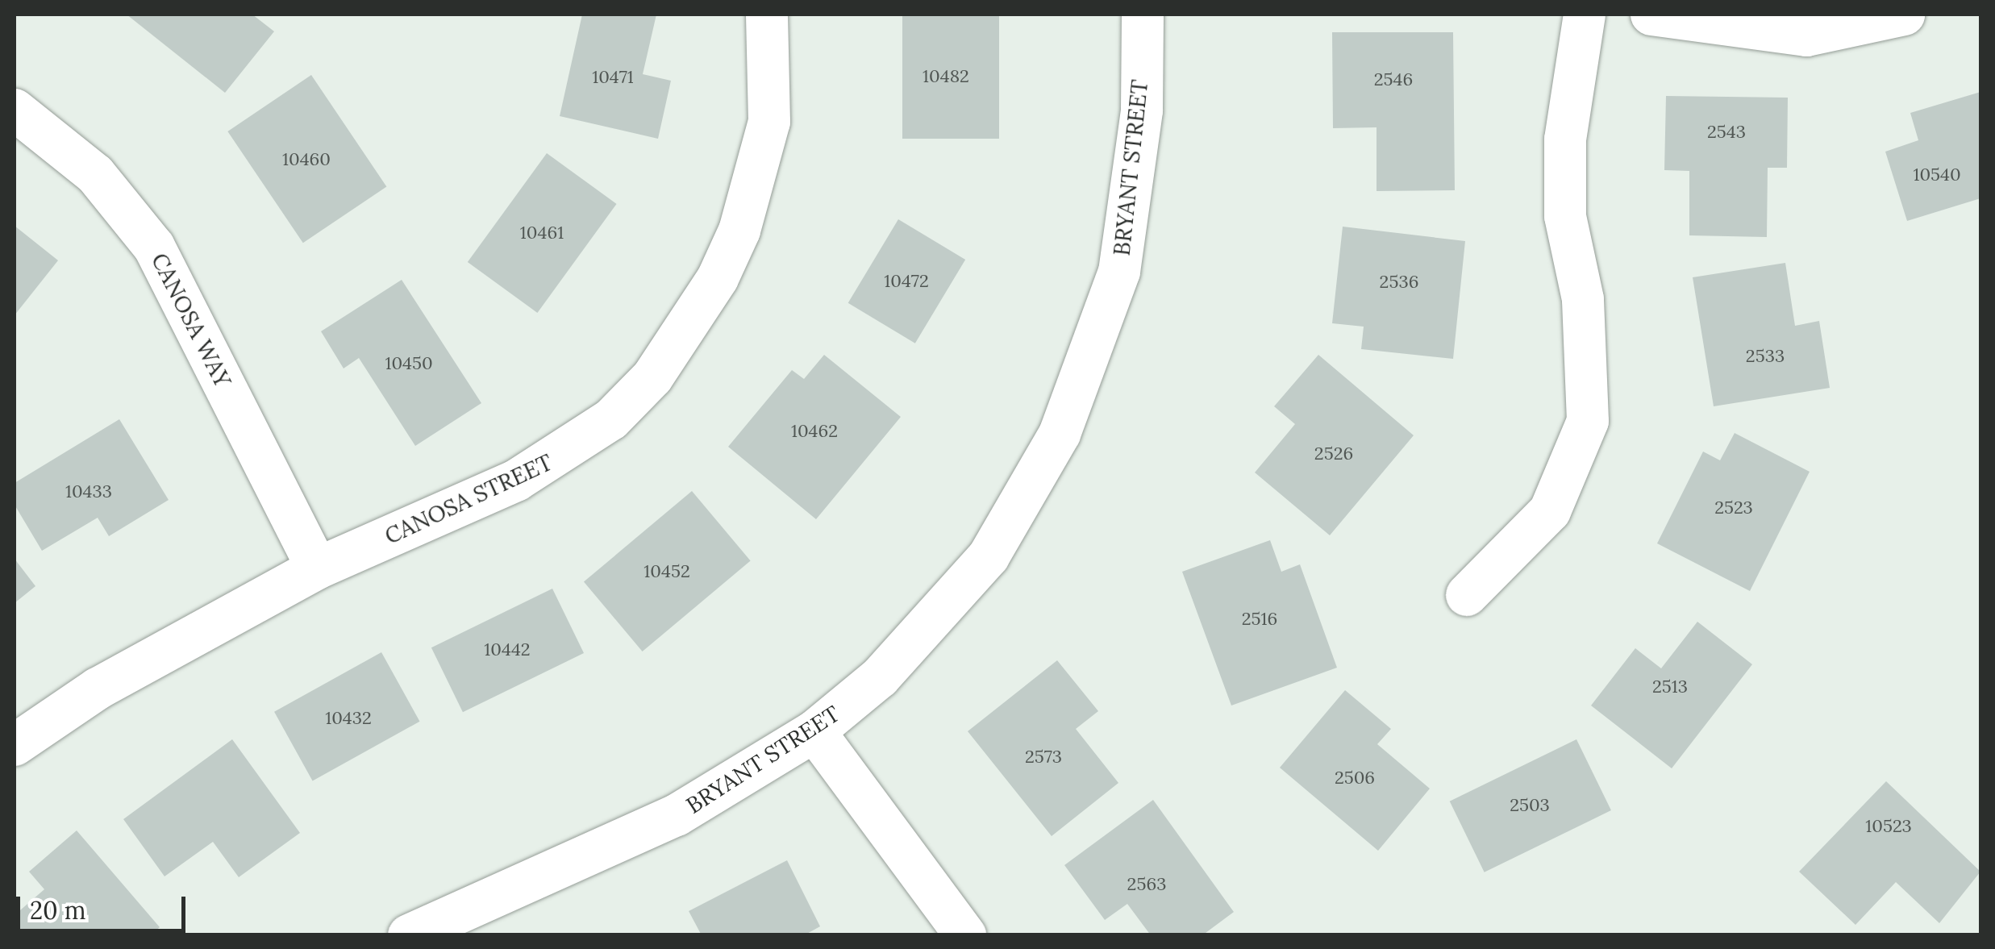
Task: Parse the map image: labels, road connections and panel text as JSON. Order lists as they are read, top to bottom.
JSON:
{
  "streets": {
    "street": ["BRYANT STREET", "CANOSA WAY", "CANOSA STREET"]
  },
  "crossings": [
    ["CANOSA WAY", "CANOSA STREET"]
  ],
  "house_numbers": [
    "10482",
    "10471",
    "2546",
    "2543",
    "10460",
    "10540",
    "10461",
    "10472",
    "2536",
    "2533",
    "10450",
    "10462",
    "2526",
    "10433",
    "2523",
    "10452",
    "2516",
    "10442",
    "2513",
    "10432",
    "2573",
    "2506",
    "2503",
    "10523",
    "2563"
  ],
  "scale_bar": "20 m"
}
